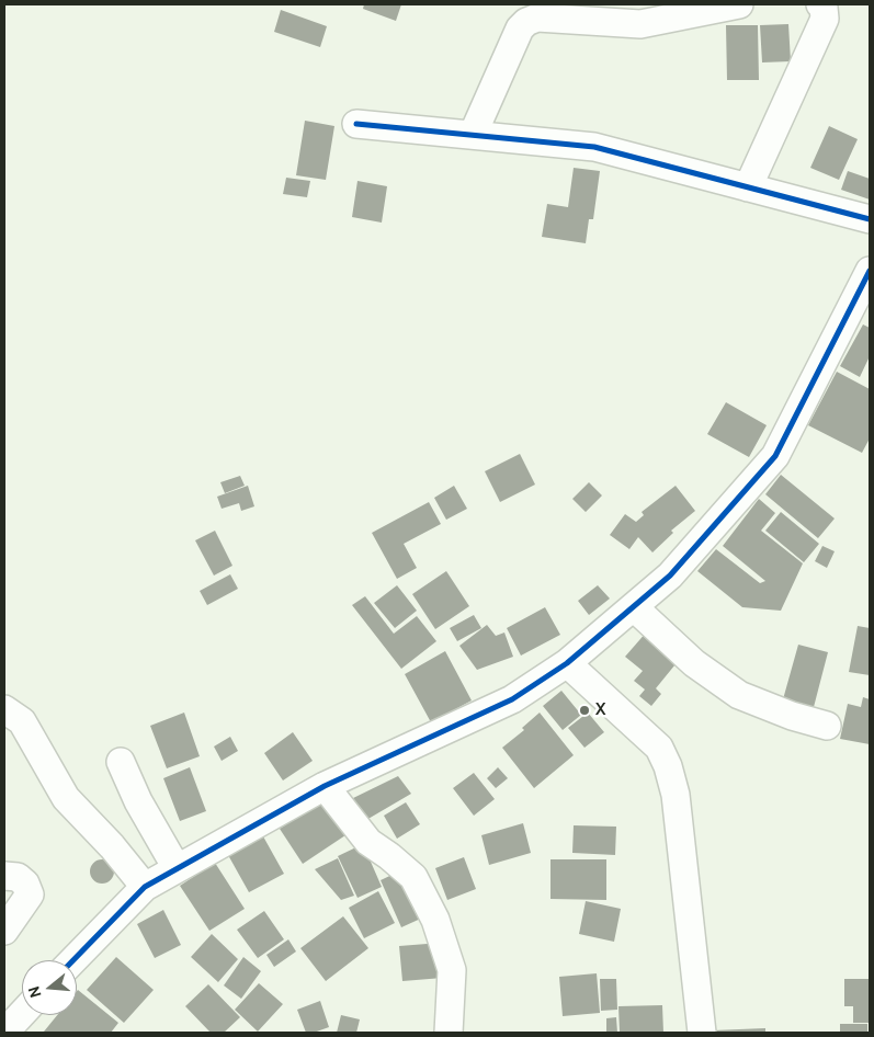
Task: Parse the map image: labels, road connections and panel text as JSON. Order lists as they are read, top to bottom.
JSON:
{
  "places": ["X"],
  "north": "left"
}
